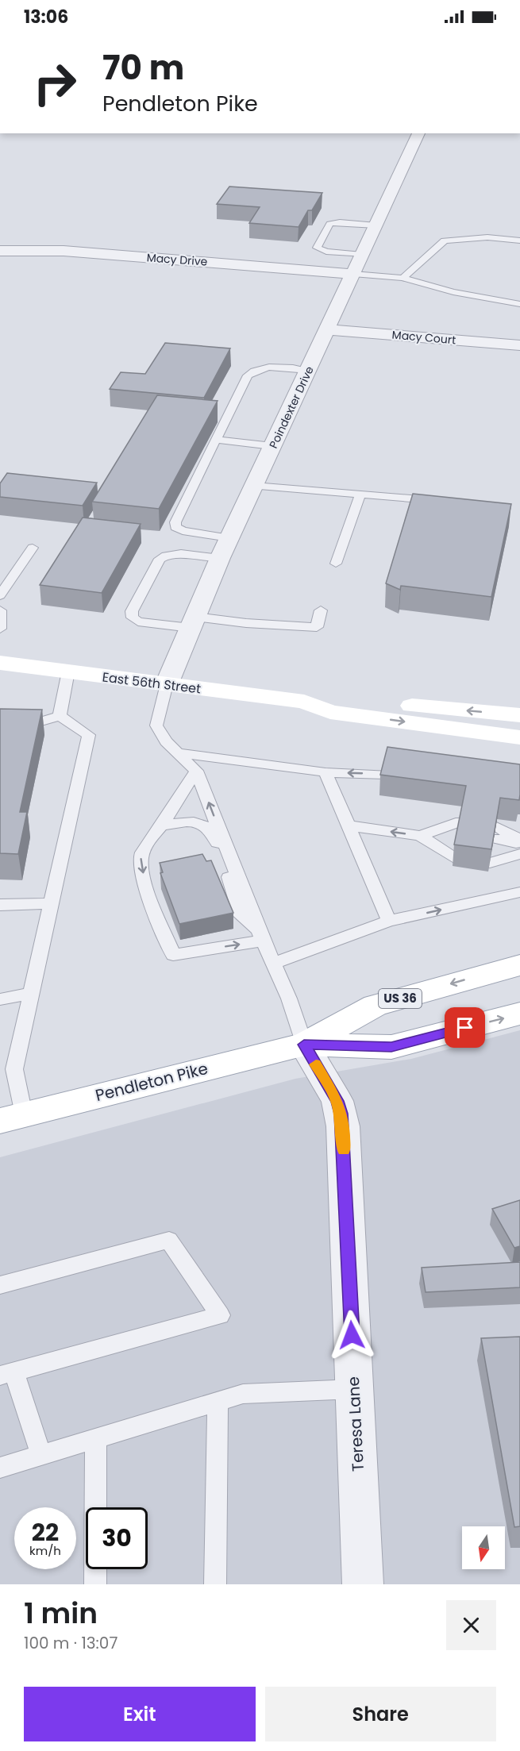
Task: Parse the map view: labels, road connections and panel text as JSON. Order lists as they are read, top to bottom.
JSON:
{
  "streets": {
    "main road": ["East 56th Street", "US 36", "Pendleton Pike"],
    "street": [
      "Macy Drive",
      "Macy Court",
      "Poindexter Drive",
      "Teresa Lane"
    ]
  },
  "crossings": [
    ["Macy Drive", "Poindexter Drive"],
    ["Macy Court", "Poindexter Drive"],
    ["Poindexter Drive", "East 56th Street"],
    ["Pendleton Pike", "Teresa Lane"]
  ],
  "north": "bottom",
  "page": {
    "status": "13:06",
    "turn": ["70 m", "Pendleton Pike"],
    "speed": "22 km/h",
    "limit": "30",
    "heading": ["1 min", "100 m · 13:07"],
    "buttons": ["Exit", "Share"]
  }
}
